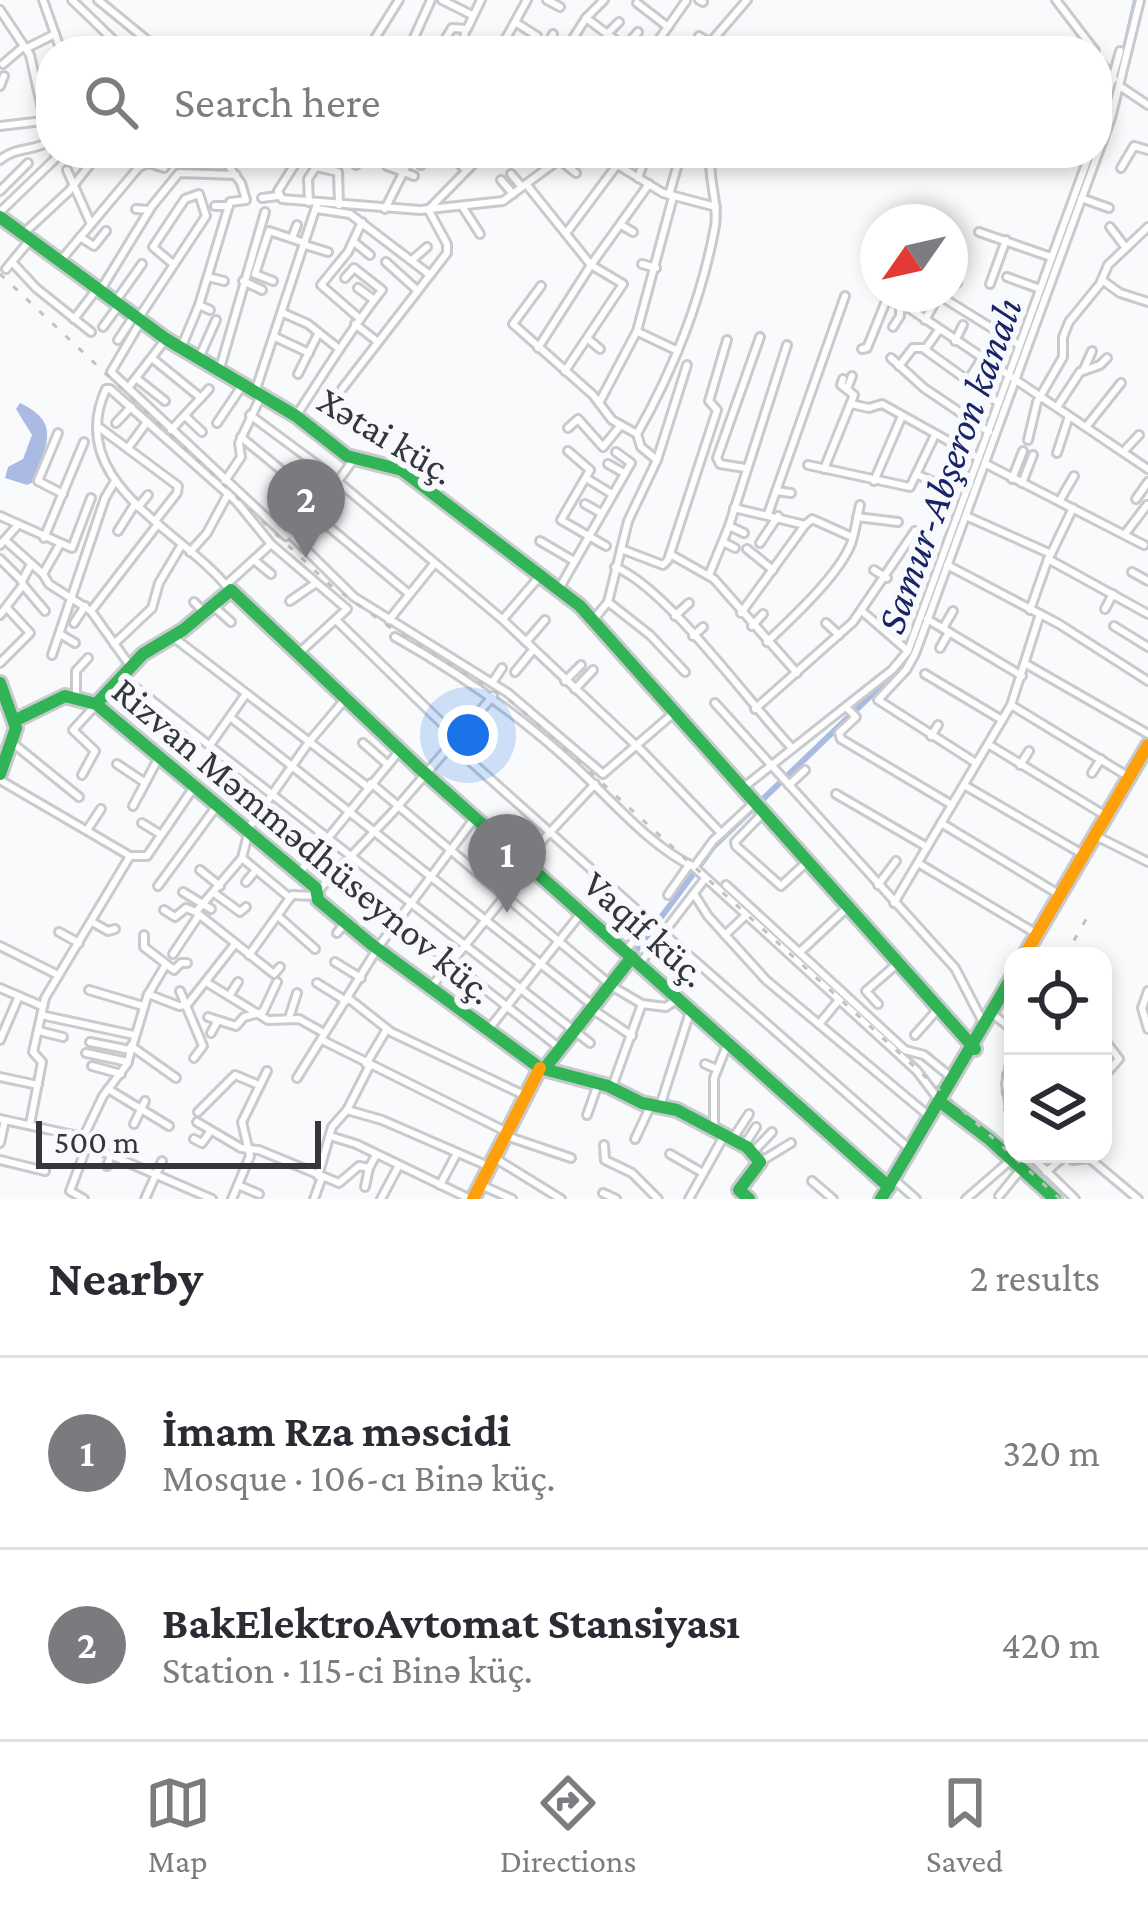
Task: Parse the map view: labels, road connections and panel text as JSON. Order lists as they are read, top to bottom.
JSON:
{
  "streets": {
    "street": ["Xətai küç.", "Rizvan Məmmədhüseynov küç.", "Vaqif küç."]
  },
  "water": ["Samur-Abşeron kanalı"],
  "scale_bar": "500 m",
  "north": "bottom left",
  "page": {
    "search": "Search here",
    "pins": ["2", "1"],
    "scale": "500 m",
    "heading": ["Nearby", "2 results"],
    "list": [
      {
        "mark": "1",
        "name": "İmam Rza məscidi",
        "note": "Mosque · 106-cı Binə küç.",
        "value": "320 m"
      },
      {
        "mark": "2",
        "name": "BakElektroAvtomat Stansiyası",
        "note": "Station · 115-ci Binə küç.",
        "value": "420 m"
      }
    ],
    "nav": ["Map", "Directions", "Saved"]
  }
}
